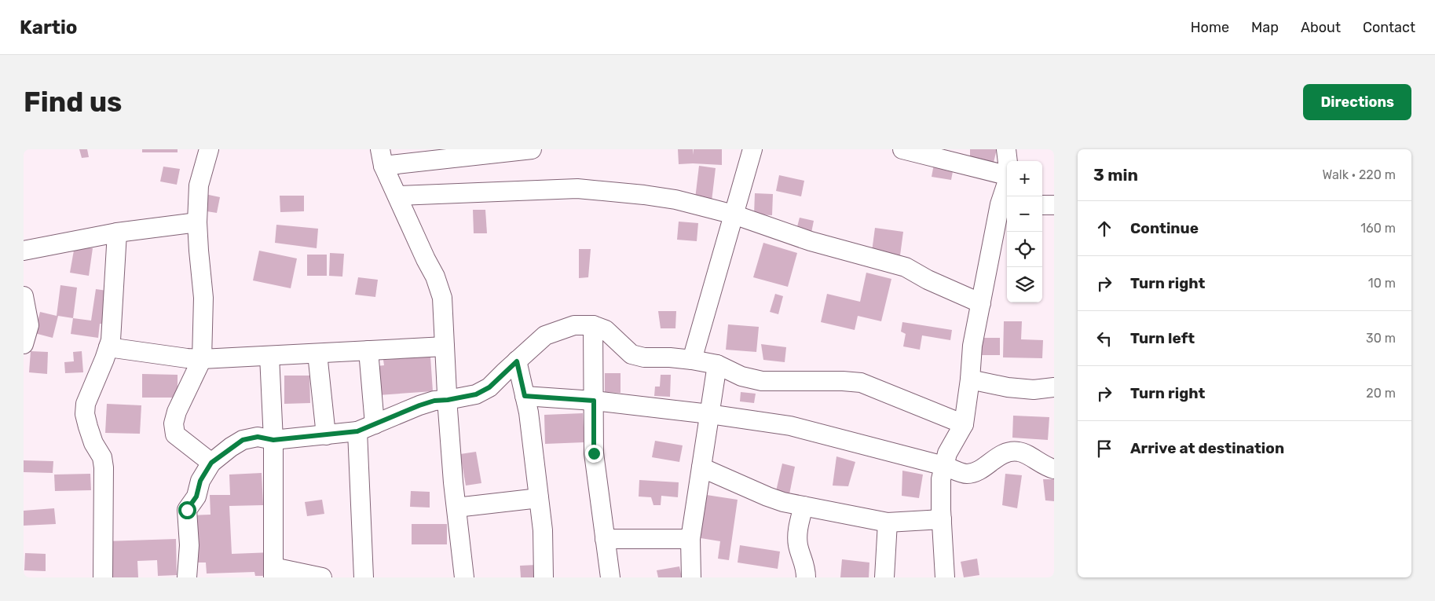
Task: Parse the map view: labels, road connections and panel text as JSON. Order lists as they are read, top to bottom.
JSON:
{
  "page": {
    "header": "Kartio",
    "nav": [
      "Home",
      "Map",
      "About",
      "Contact"
    ],
    "buttons": "Directions",
    "title": "Find us",
    "heading": ["3 min", "Walk · 220 m"],
    "map_buttons": ["+", "−"],
    "list": [
      ["Continue", "160 m"],
      ["Turn right", "10 m"],
      ["Turn left", "30 m"],
      ["Turn right", "20 m"],
      "Arrive at destination"
    ]
  }
}
